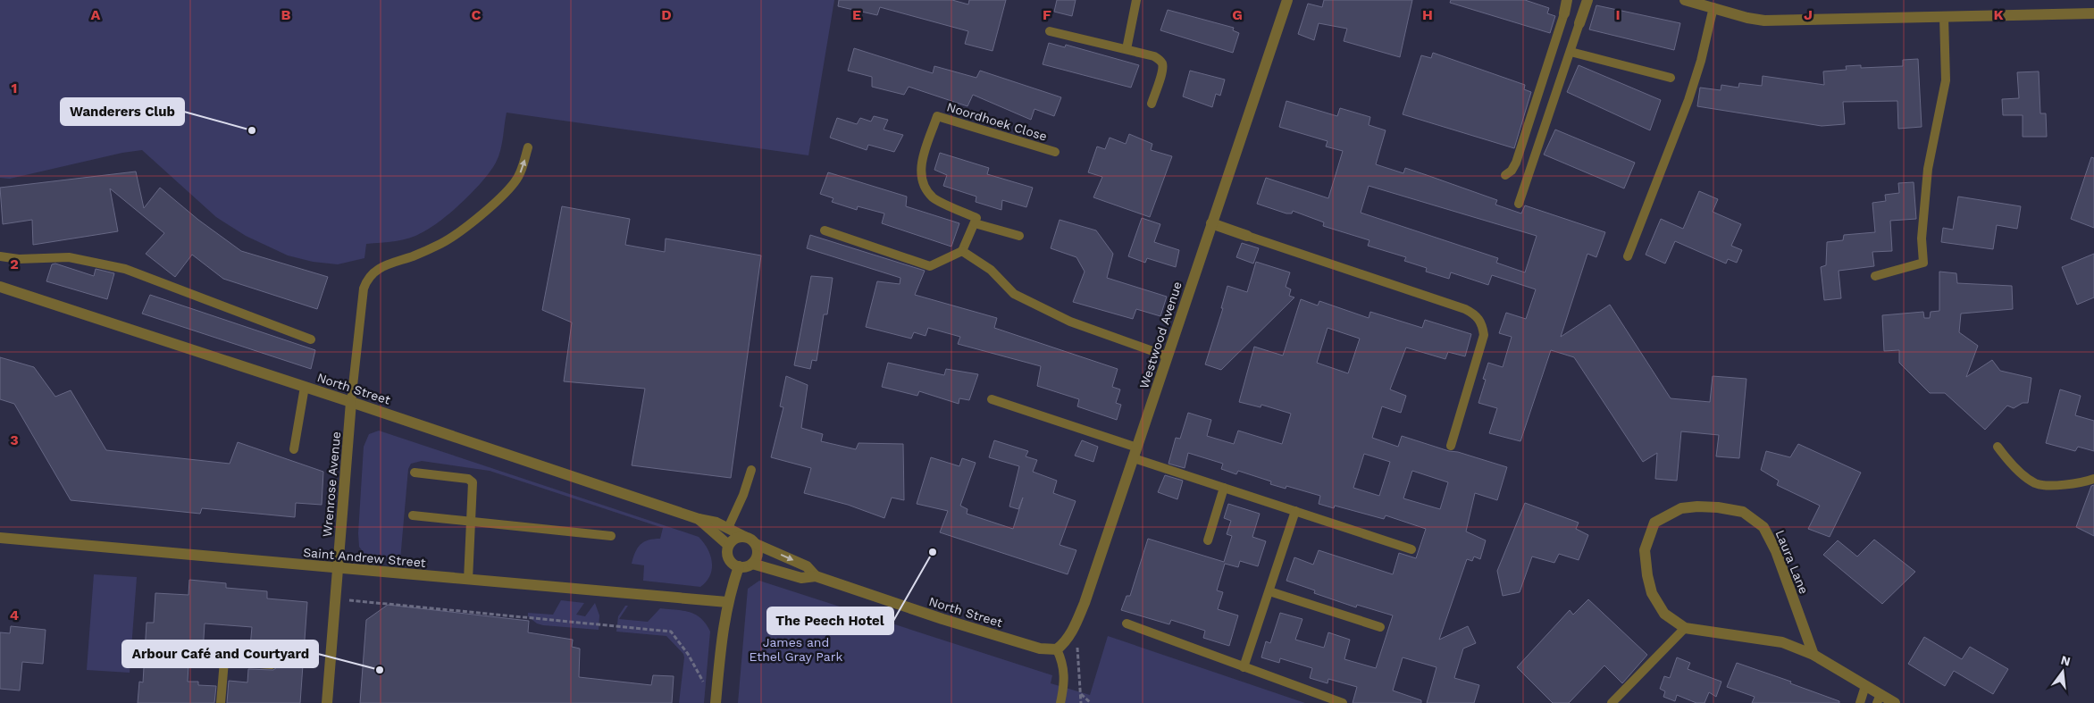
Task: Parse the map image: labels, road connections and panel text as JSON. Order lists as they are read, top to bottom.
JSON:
{
  "streets": {
    "street": [
      "Westwood Avenue",
      "North Street",
      "Wrenrose Avenue",
      "Saint Andrew Street",
      "Laura Lane"
    ],
    "lane": ["Noordhoek Close"]
  },
  "crossings": [
    ["Westwood Avenue", "North Street"],
    ["North Street", "Wrenrose Avenue"],
    ["Wrenrose Avenue", "Saint Andrew Street"]
  ],
  "parks": ["James and Ethel Gray Park"],
  "places": ["Wanderers Club", "The Peech Hotel", "Arbour Café and Courtyard"],
  "north": "top",
  "grid": {
    "columns": [
      "A",
      "B",
      "C",
      "D",
      "E",
      "F",
      "G",
      "H",
      "I",
      "J",
      "K"
    ],
    "rows": [
      "1",
      "2",
      "3",
      "4"
    ]
  }
}
